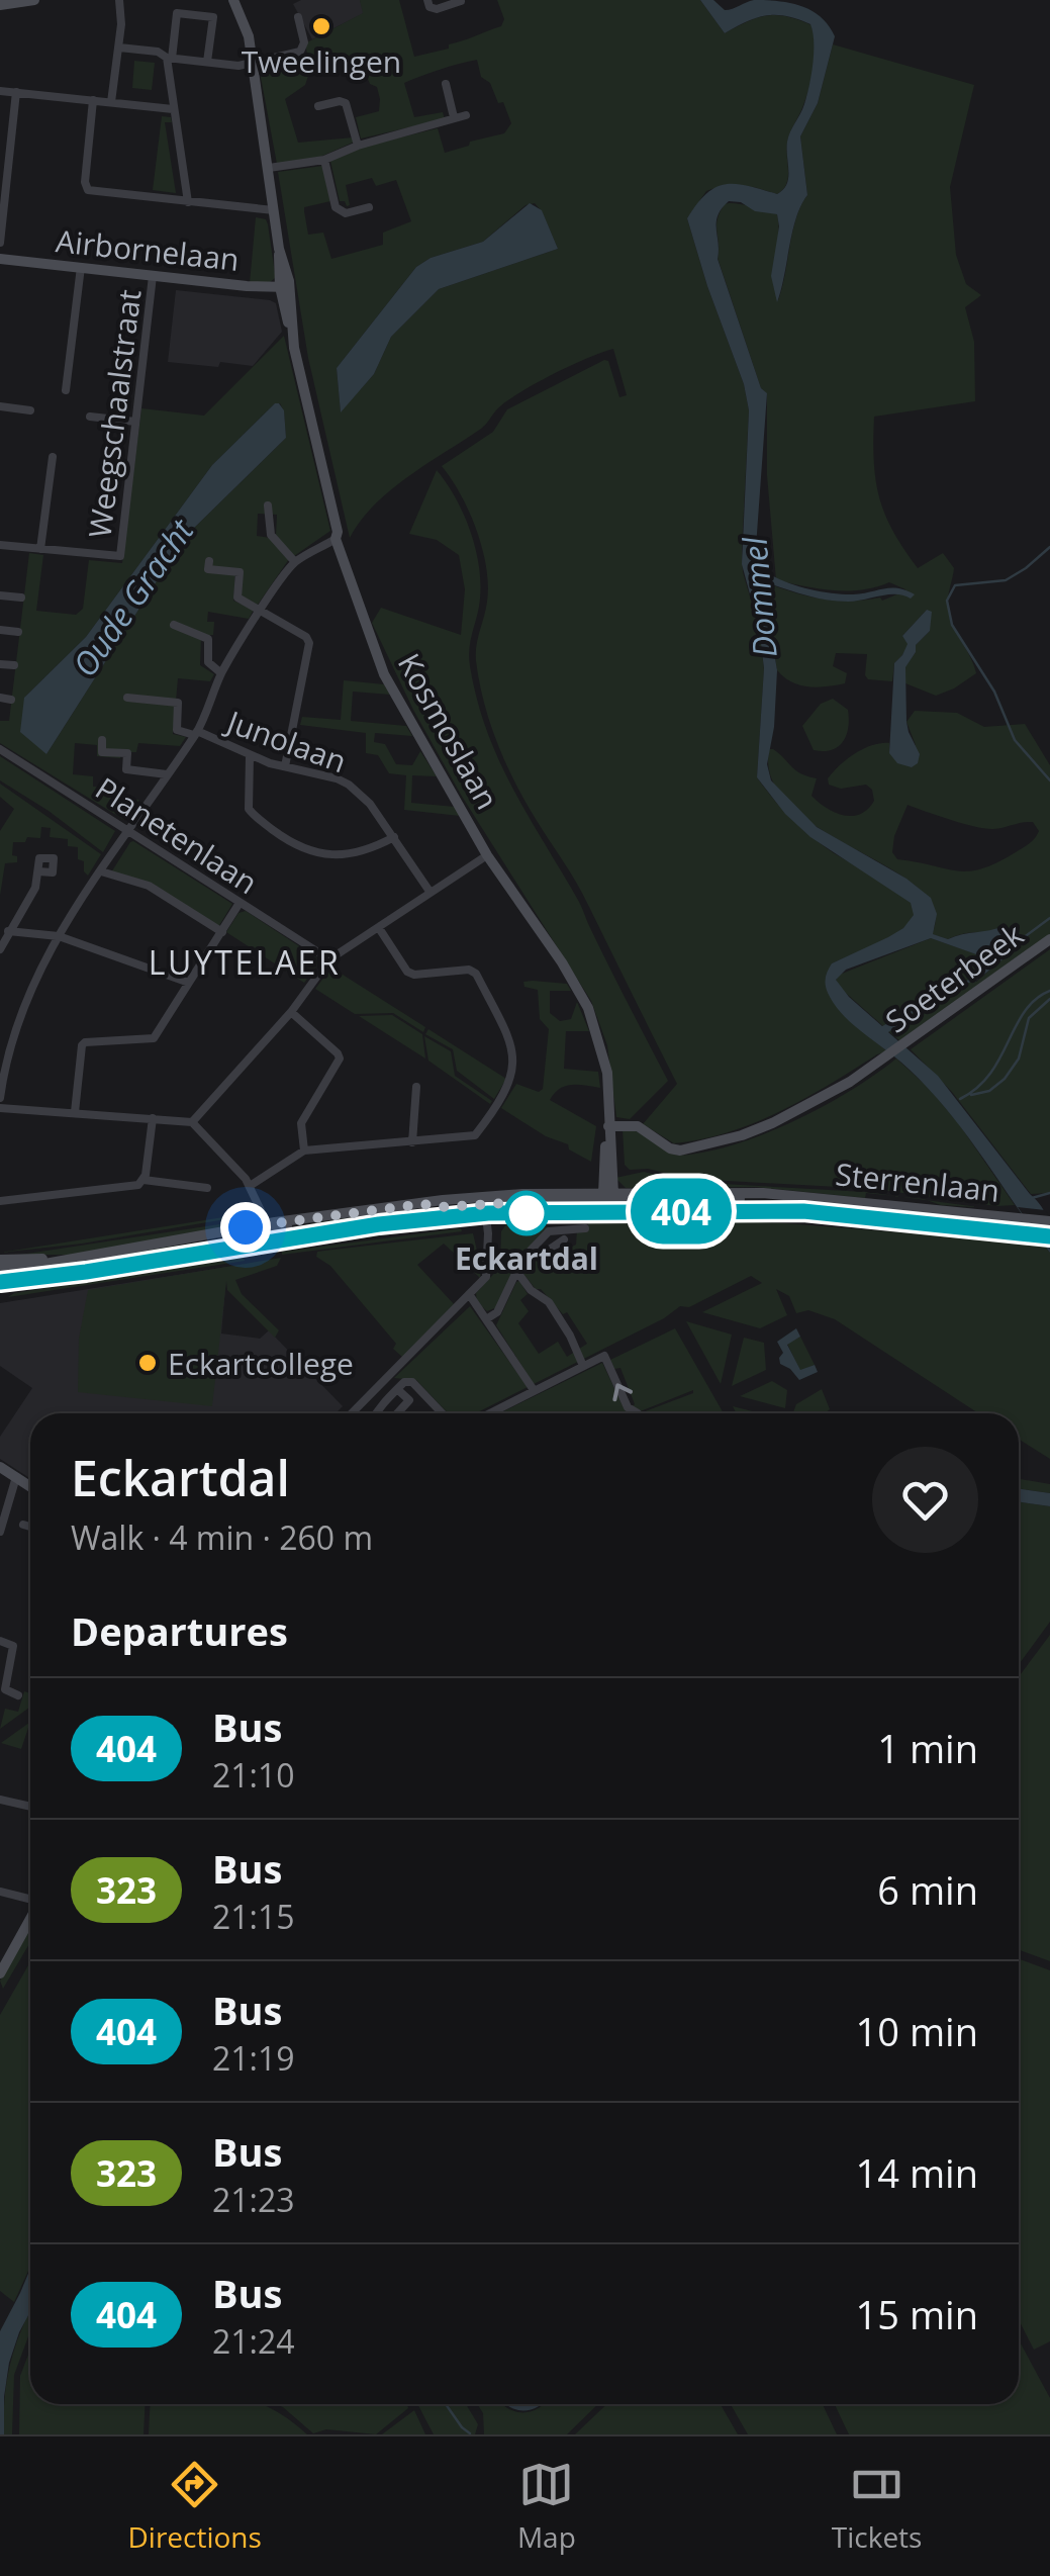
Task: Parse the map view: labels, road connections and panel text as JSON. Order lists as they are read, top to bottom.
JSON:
{
  "streets": {
    "street": [
      "Airbornelaan",
      "Weegschaalstraat",
      "Kosmoslaan",
      "Junolaan",
      "Planetenlaan",
      "Soeterbeek",
      "Sterrenlaan"
    ]
  },
  "crossings": [
    ["Airbornelaan", "Weegschaalstraat"],
    ["Airbornelaan", "Kosmoslaan"],
    ["Kosmoslaan", "Soeterbeek"],
    ["Kosmoslaan", "Sterrenlaan"]
  ],
  "districts": ["LUYTELAER"],
  "water": ["Oude Gracht", "Dommel"],
  "places": ["Tweelingen", "Eckartdal", "Eckartcollege"],
  "lines": ["bus line 404"],
  "page": {
    "on_map": "404",
    "heading": [
      ["Eckartdal", "Walk · 4 min · 260 m"],
      "Departures"
    ],
    "list": [
      {
        "mark": "404",
        "name": "Bus",
        "note": "21:10",
        "value": "1 min"
      },
      {
        "mark": "323",
        "name": "Bus",
        "note": "21:15",
        "value": "6 min"
      },
      {
        "mark": "404",
        "name": "Bus",
        "note": "21:19",
        "value": "10 min"
      },
      {
        "mark": "323",
        "name": "Bus",
        "note": "21:23",
        "value": "14 min"
      },
      {
        "mark": "404",
        "name": "Bus",
        "note": "21:24",
        "value": "15 min"
      }
    ],
    "tabs": ["Directions", "Map", "Tickets"]
  }
}
